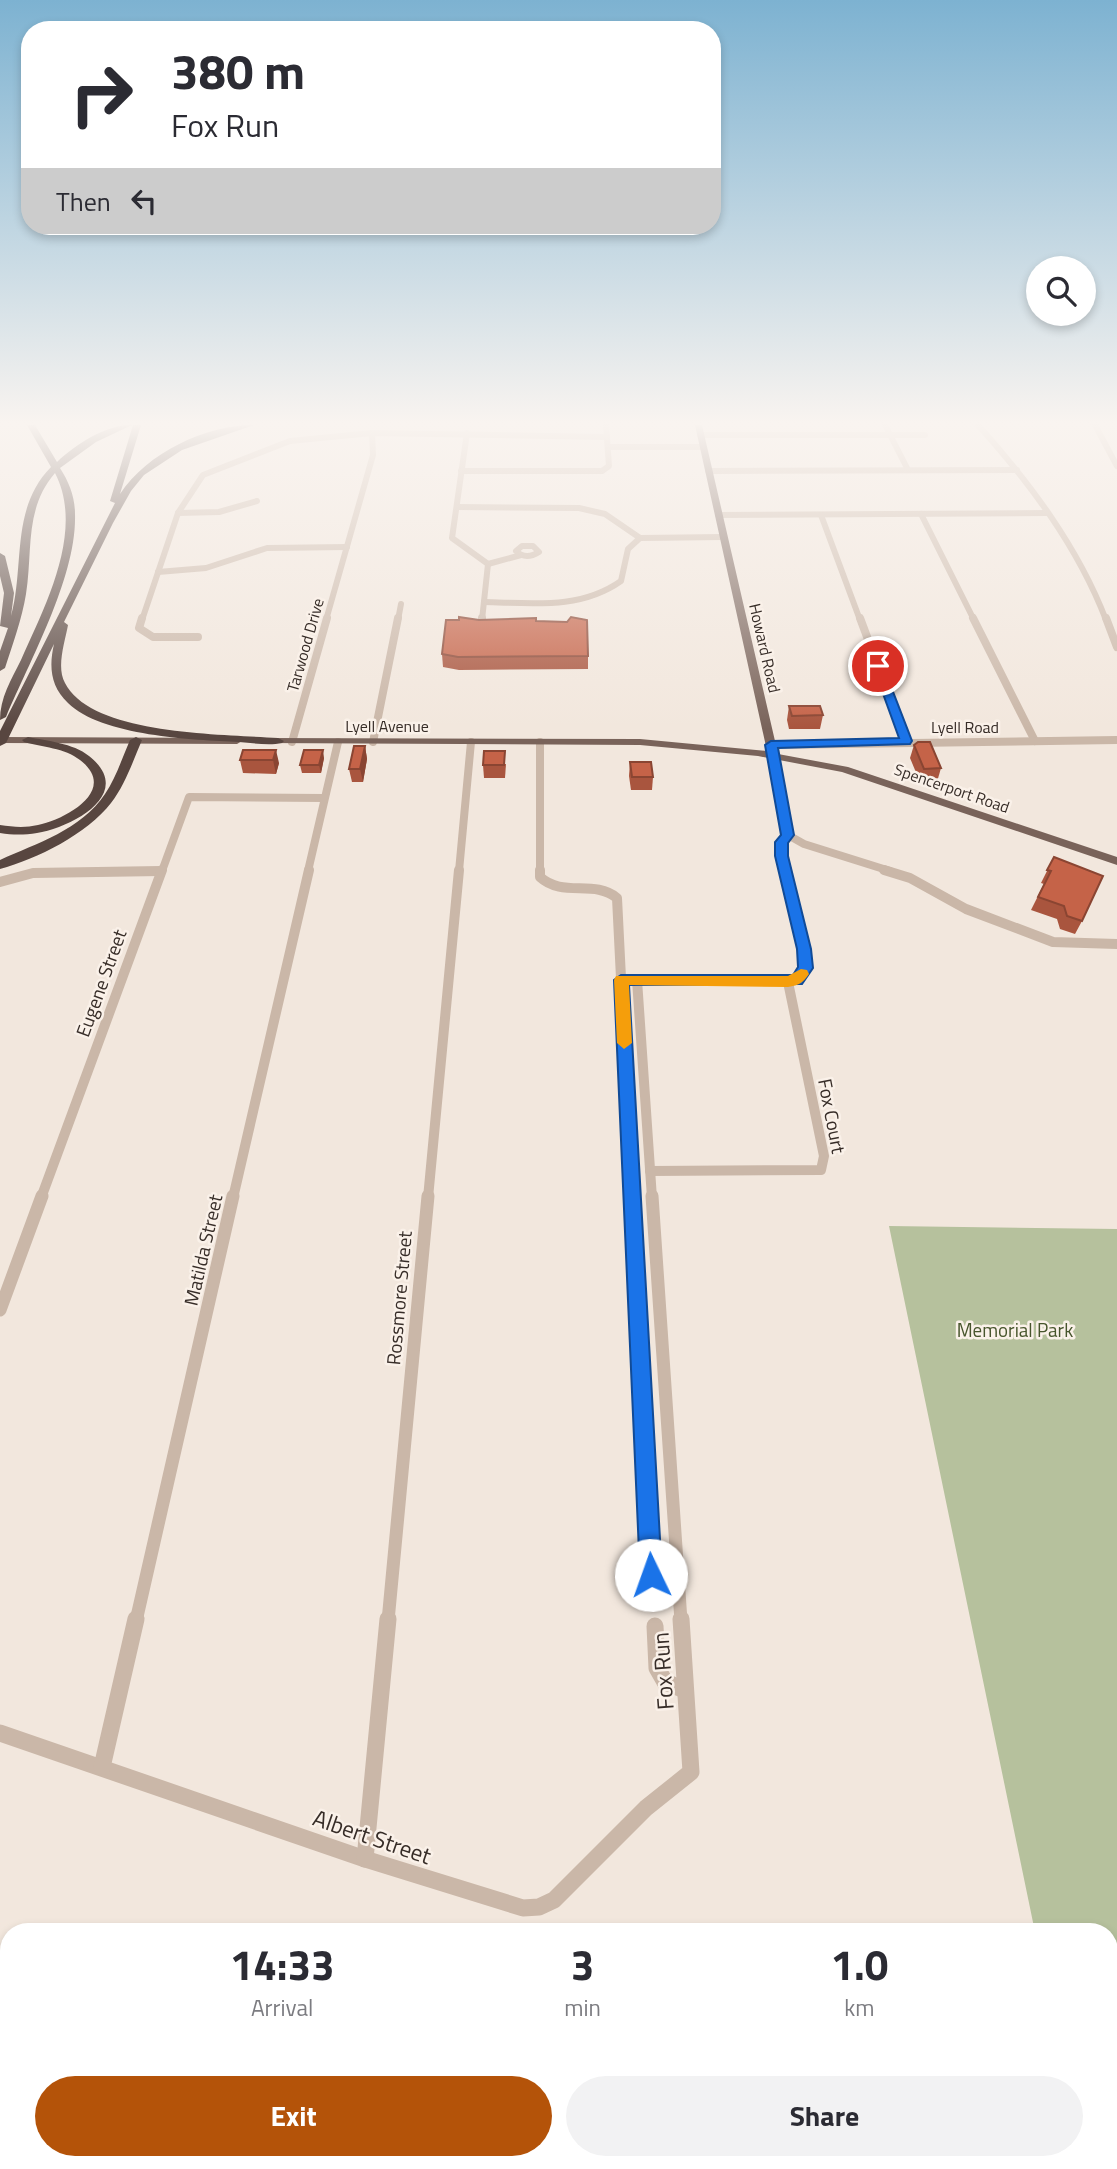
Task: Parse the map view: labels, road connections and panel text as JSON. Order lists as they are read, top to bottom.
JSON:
{
  "streets": {
    "main road": ["Howard Road", "Lyell Avenue", "Spencerport Road"],
    "street": [
      "Tarwood Drive",
      "Lyell Road",
      "Eugene Street",
      "Fox Court",
      "Matilda Street",
      "Rossmore Street",
      "Fox Run",
      "Albert Street"
    ]
  },
  "crossings": [
    ["Tarwood Drive", "Lyell Avenue"],
    ["Howard Road", "Lyell Avenue"],
    ["Howard Road", "Lyell Road"],
    ["Howard Road", "Spencerport Road"],
    ["Lyell Avenue", "Lyell Road"],
    ["Lyell Avenue", "Spencerport Road"],
    ["Lyell Avenue", "Matilda Street"],
    ["Lyell Avenue", "Rossmore Street"],
    ["Lyell Road", "Spencerport Road"],
    ["Eugene Street", "Matilda Street"],
    ["Fox Court", "Fox Run"],
    ["Matilda Street", "Albert Street"],
    ["Rossmore Street", "Albert Street"],
    ["Fox Run", "Albert Street"]
  ],
  "parks": ["Memorial Park"],
  "page": {
    "turn": ["380 m", "Fox Run"],
    "then": "Then",
    "eta": [
      "14:33",
      "Arrival",
      "3",
      "min",
      "1.0",
      "km"
    ],
    "buttons": ["Exit", "Share"]
  }
}
